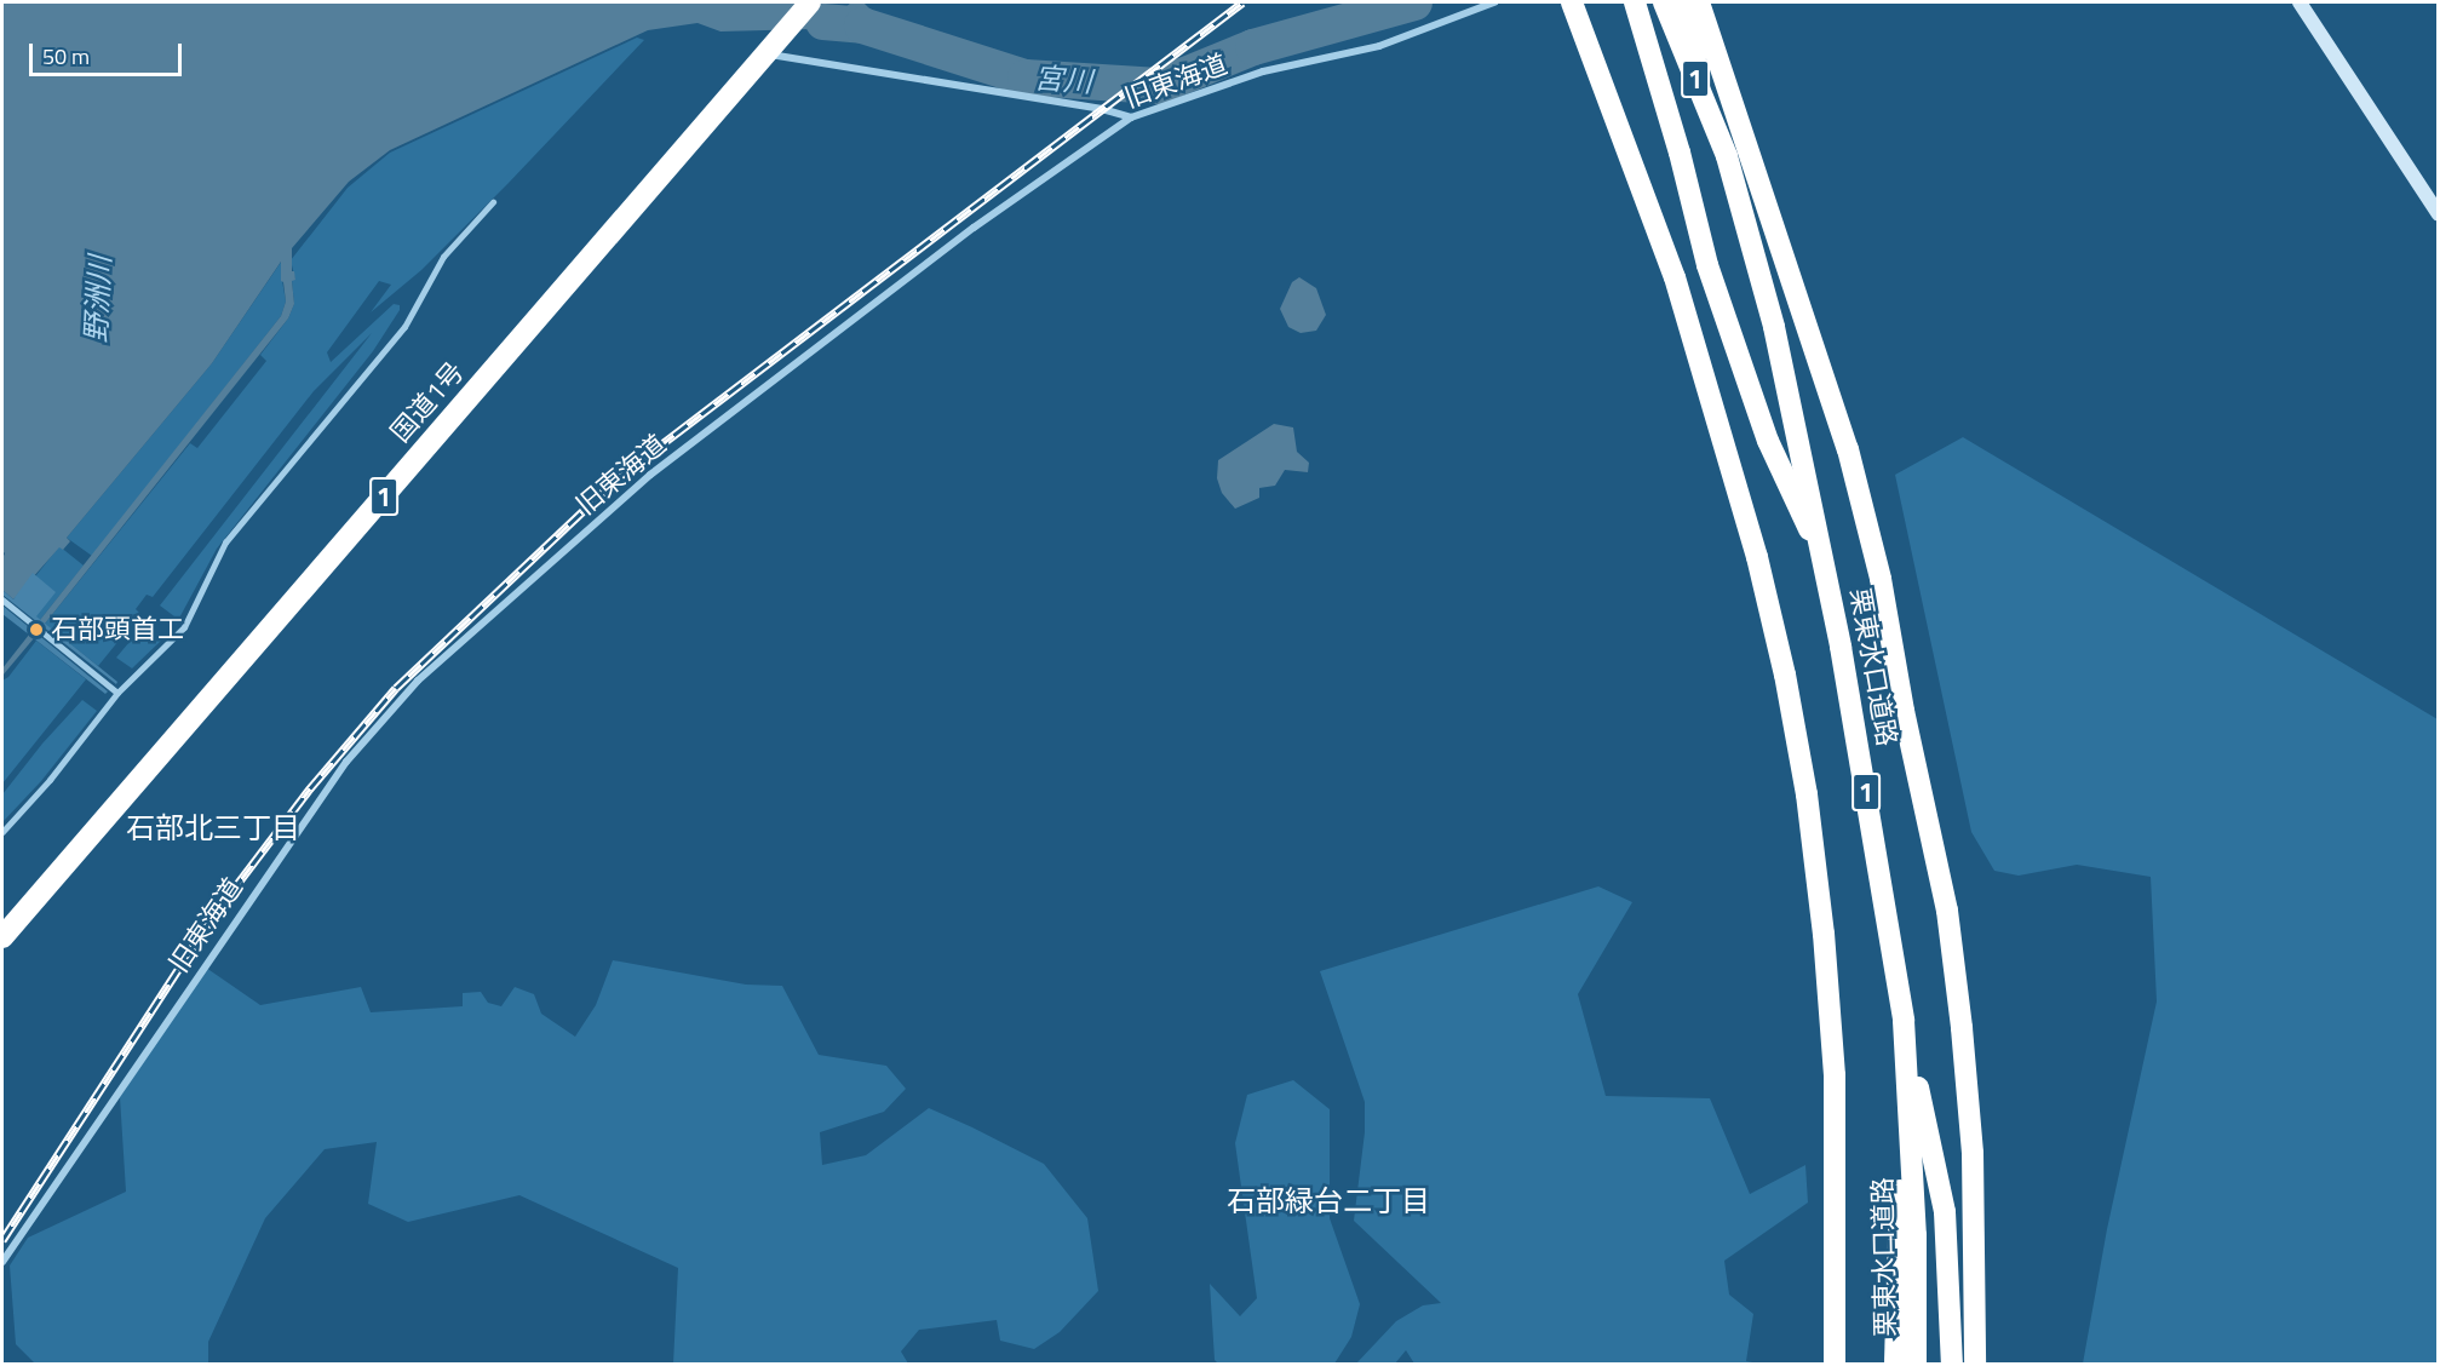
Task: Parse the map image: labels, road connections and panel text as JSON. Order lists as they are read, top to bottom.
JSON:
{
  "streets": {
    "highway": ["1", "国道1号", "栗東水口道路"],
    "street": ["旧東海道"]
  },
  "crossings": [
    ["1", "栗東水口道路"]
  ],
  "districts": ["石部北三丁目", "石部緑台二丁目"],
  "water": ["宮川", "野洲川"],
  "places": ["石部頭首工"],
  "scale_bar": "50 m"
}
